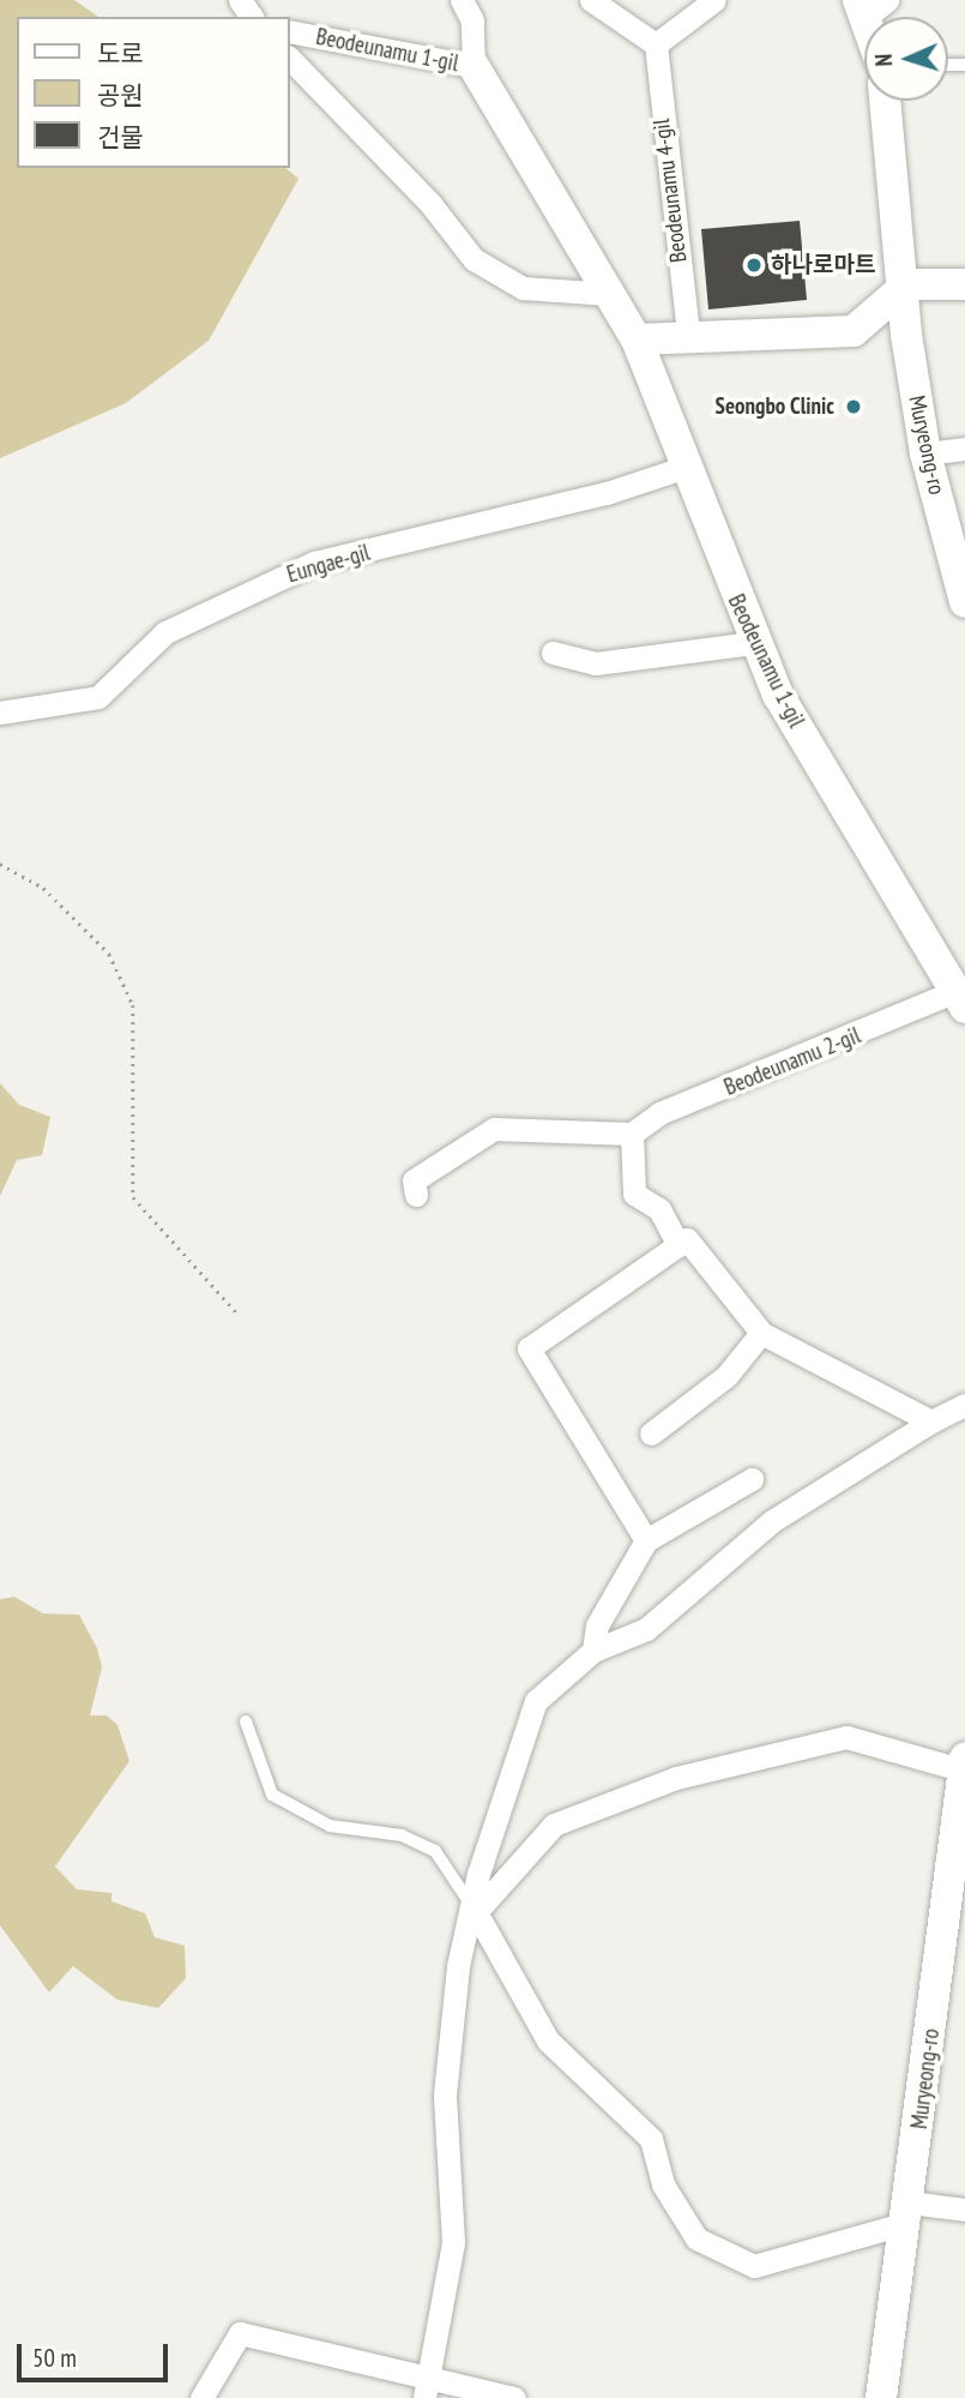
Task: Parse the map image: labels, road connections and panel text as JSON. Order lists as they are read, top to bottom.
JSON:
{
  "streets": {
    "street": [
      "Beodeunamu 1-gil",
      "Beodeunamu 4-gil",
      "Muryeong-ro",
      "Eungae-gil",
      "Beodeunamu 2-gil"
    ]
  },
  "crossings": [
    ["Beodeunamu 1-gil", "Eungae-gil"],
    ["Beodeunamu 1-gil", "Beodeunamu 2-gil"]
  ],
  "places": ["하나로마트", "Seongbo Clinic"],
  "legend": ["도로", "공원", "건물"],
  "scale_bar": "50 m",
  "north": "left"
}
